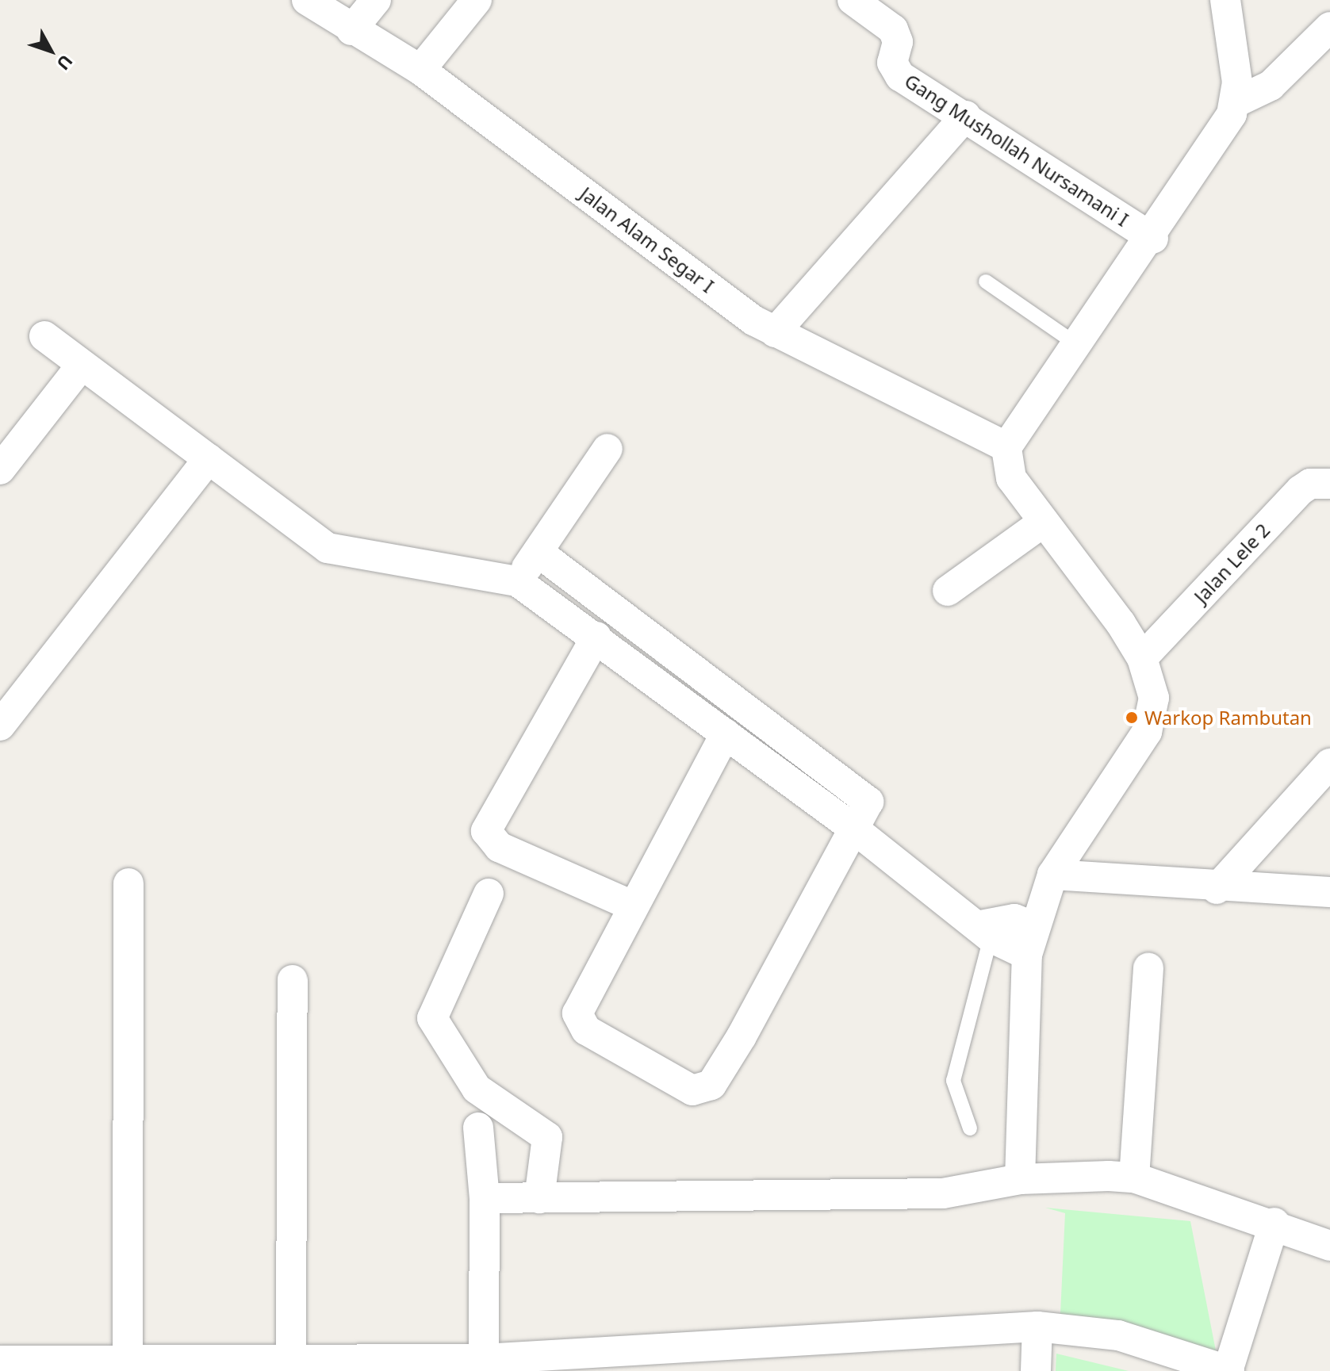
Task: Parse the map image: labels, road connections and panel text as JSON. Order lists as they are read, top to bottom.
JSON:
{
  "streets": {
    "street": ["Gang Mushollah Nursamani I", "Jalan Alam Segar I", "Jalan Lele 2"]
  },
  "places": ["Warkop Rambutan"],
  "north": "bottom right"
}
